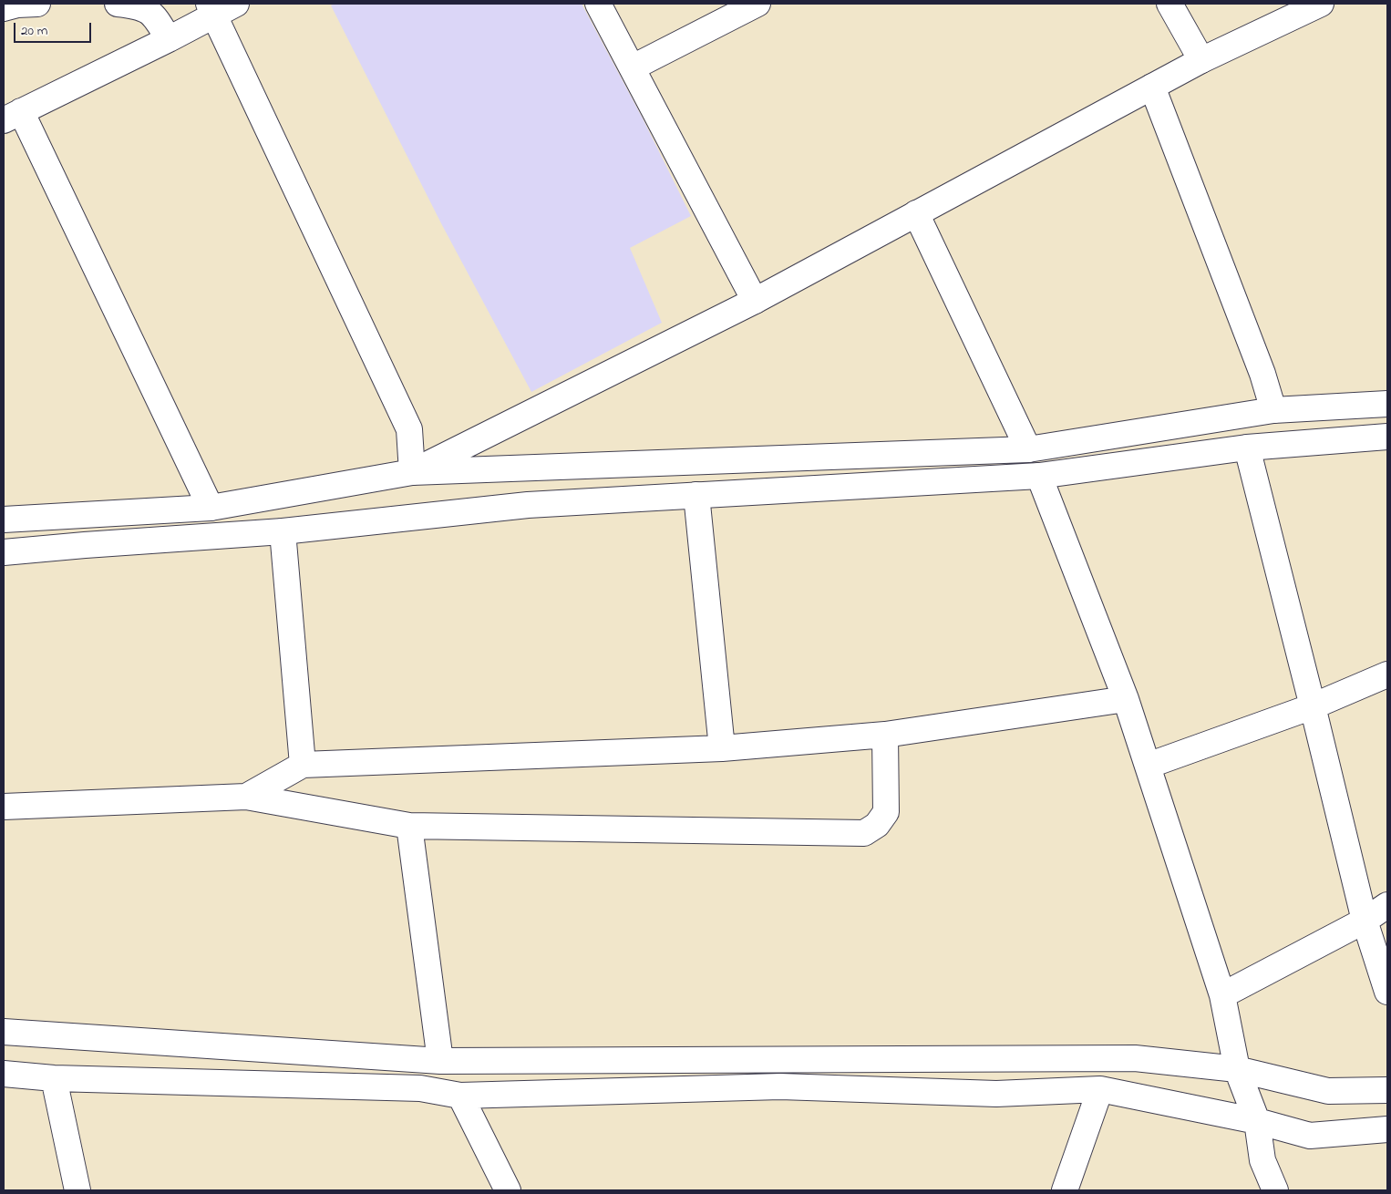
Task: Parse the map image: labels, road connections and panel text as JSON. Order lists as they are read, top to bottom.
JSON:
{
  "scale_bar": "20 m"
}
